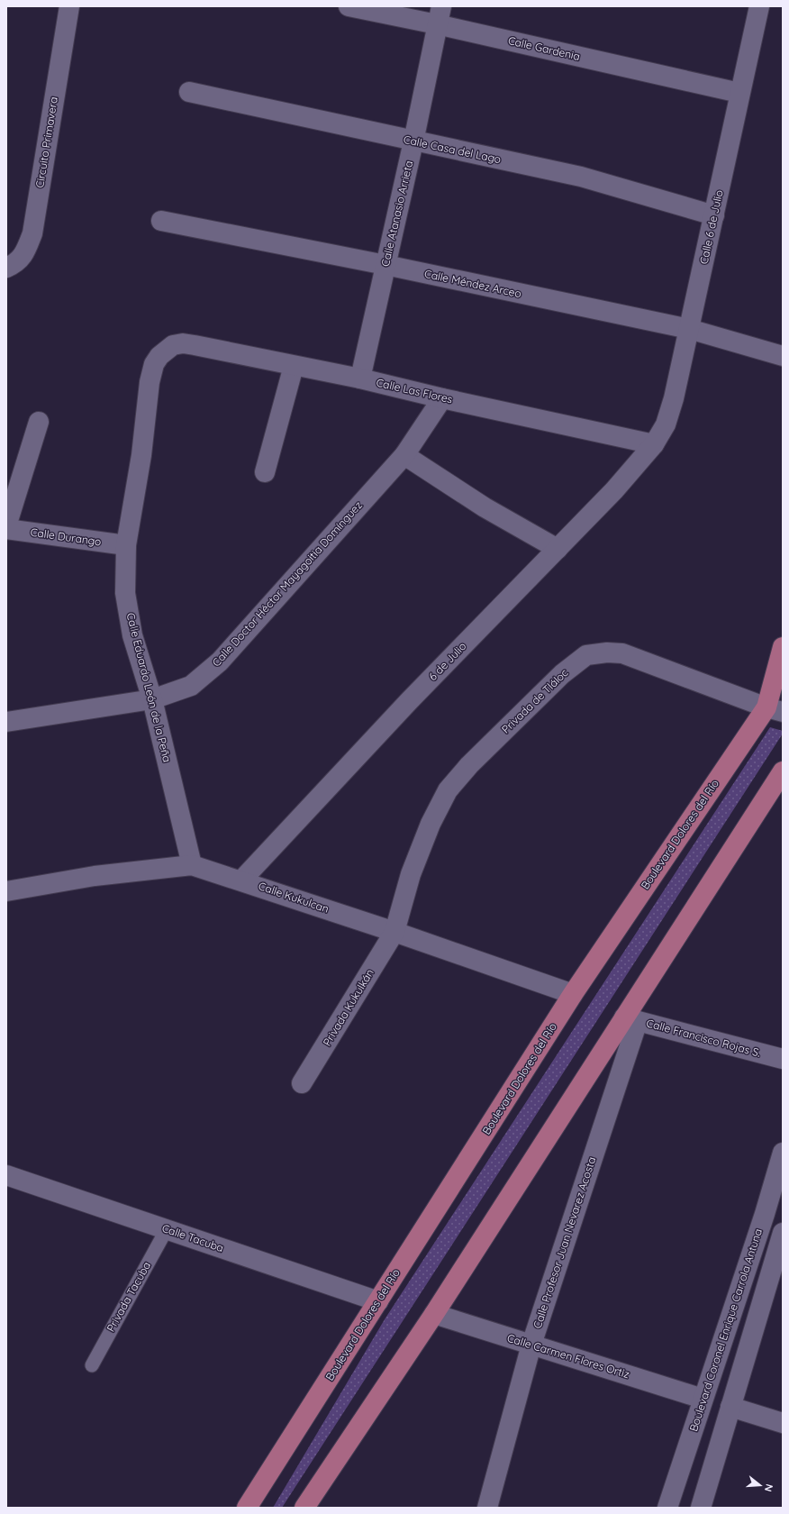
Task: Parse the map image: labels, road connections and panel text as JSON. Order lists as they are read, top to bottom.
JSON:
{
  "streets": {
    "main road": ["Boulevard Dolores del Río"],
    "street": [
      "Calle Gardenia",
      "Circuito Primavera",
      "Calle Casa del Lago",
      "Calle Atanasio Arrieta",
      "Calle 6 de Julio",
      "Calle Méndez Arceo",
      "Calle Las Flores",
      "Calle Durango",
      "Calle Doctor Héctor Mayagoitia Domínguez",
      "6 de Julio",
      "Calle Eduardo León de la Peña",
      "Privada de Tláloc",
      "Calle Kukulcan",
      "Privada Kukulkán",
      "Calle Francisco Rojas S.",
      "Calle Tacuba",
      "Calle Profesor Juan Nevarez Acosta",
      "Boulevard Coronel Enrique Carrola Antuna",
      "Calle Carmen Flores Ortiz"
    ],
    "lane": ["Privada Tacuba"]
  },
  "crossings": [
    ["Calle Gardenia", "Calle Atanasio Arrieta"],
    ["Calle Gardenia", "Calle 6 de Julio"],
    ["Calle Casa del Lago", "Calle Atanasio Arrieta"],
    ["Calle Casa del Lago", "Calle 6 de Julio"],
    ["Calle Atanasio Arrieta", "Calle Méndez Arceo"],
    ["Calle Atanasio Arrieta", "Calle Las Flores"],
    ["Calle 6 de Julio", "Calle Méndez Arceo"],
    ["Calle 6 de Julio", "Calle Las Flores"],
    ["Calle 6 de Julio", "6 de Julio"],
    ["Calle Las Flores", "Calle Doctor Héctor Mayagoitia Domínguez"],
    ["Calle Las Flores", "6 de Julio"],
    ["Calle Las Flores", "Calle Eduardo León de la Peña"],
    ["Calle Durango", "Calle Eduardo León de la Peña"],
    ["Calle Doctor Héctor Mayagoitia Domínguez", "Calle Eduardo León de la Peña"],
    ["6 de Julio", "Calle Kukulcan"],
    ["Calle Eduardo León de la Peña", "Calle Kukulcan"],
    ["Privada de Tláloc", "Boulevard Dolores del Río"],
    ["Privada de Tláloc", "Calle Kukulcan"],
    ["Privada de Tláloc", "Privada Kukulkán"],
    ["Boulevard Dolores del Río", "Calle Kukulcan"],
    ["Boulevard Dolores del Río", "Calle Tacuba"],
    ["Calle Kukulcan", "Privada Kukulkán"],
    ["Calle Francisco Rojas S.", "Calle Profesor Juan Nevarez Acosta"],
    ["Calle Tacuba", "Privada Tacuba"],
    ["Calle Profesor Juan Nevarez Acosta", "Calle Carmen Flores Ortiz"],
    ["Boulevard Coronel Enrique Carrola Antuna", "Calle Carmen Flores Ortiz"]
  ],
  "north": "right"
}
